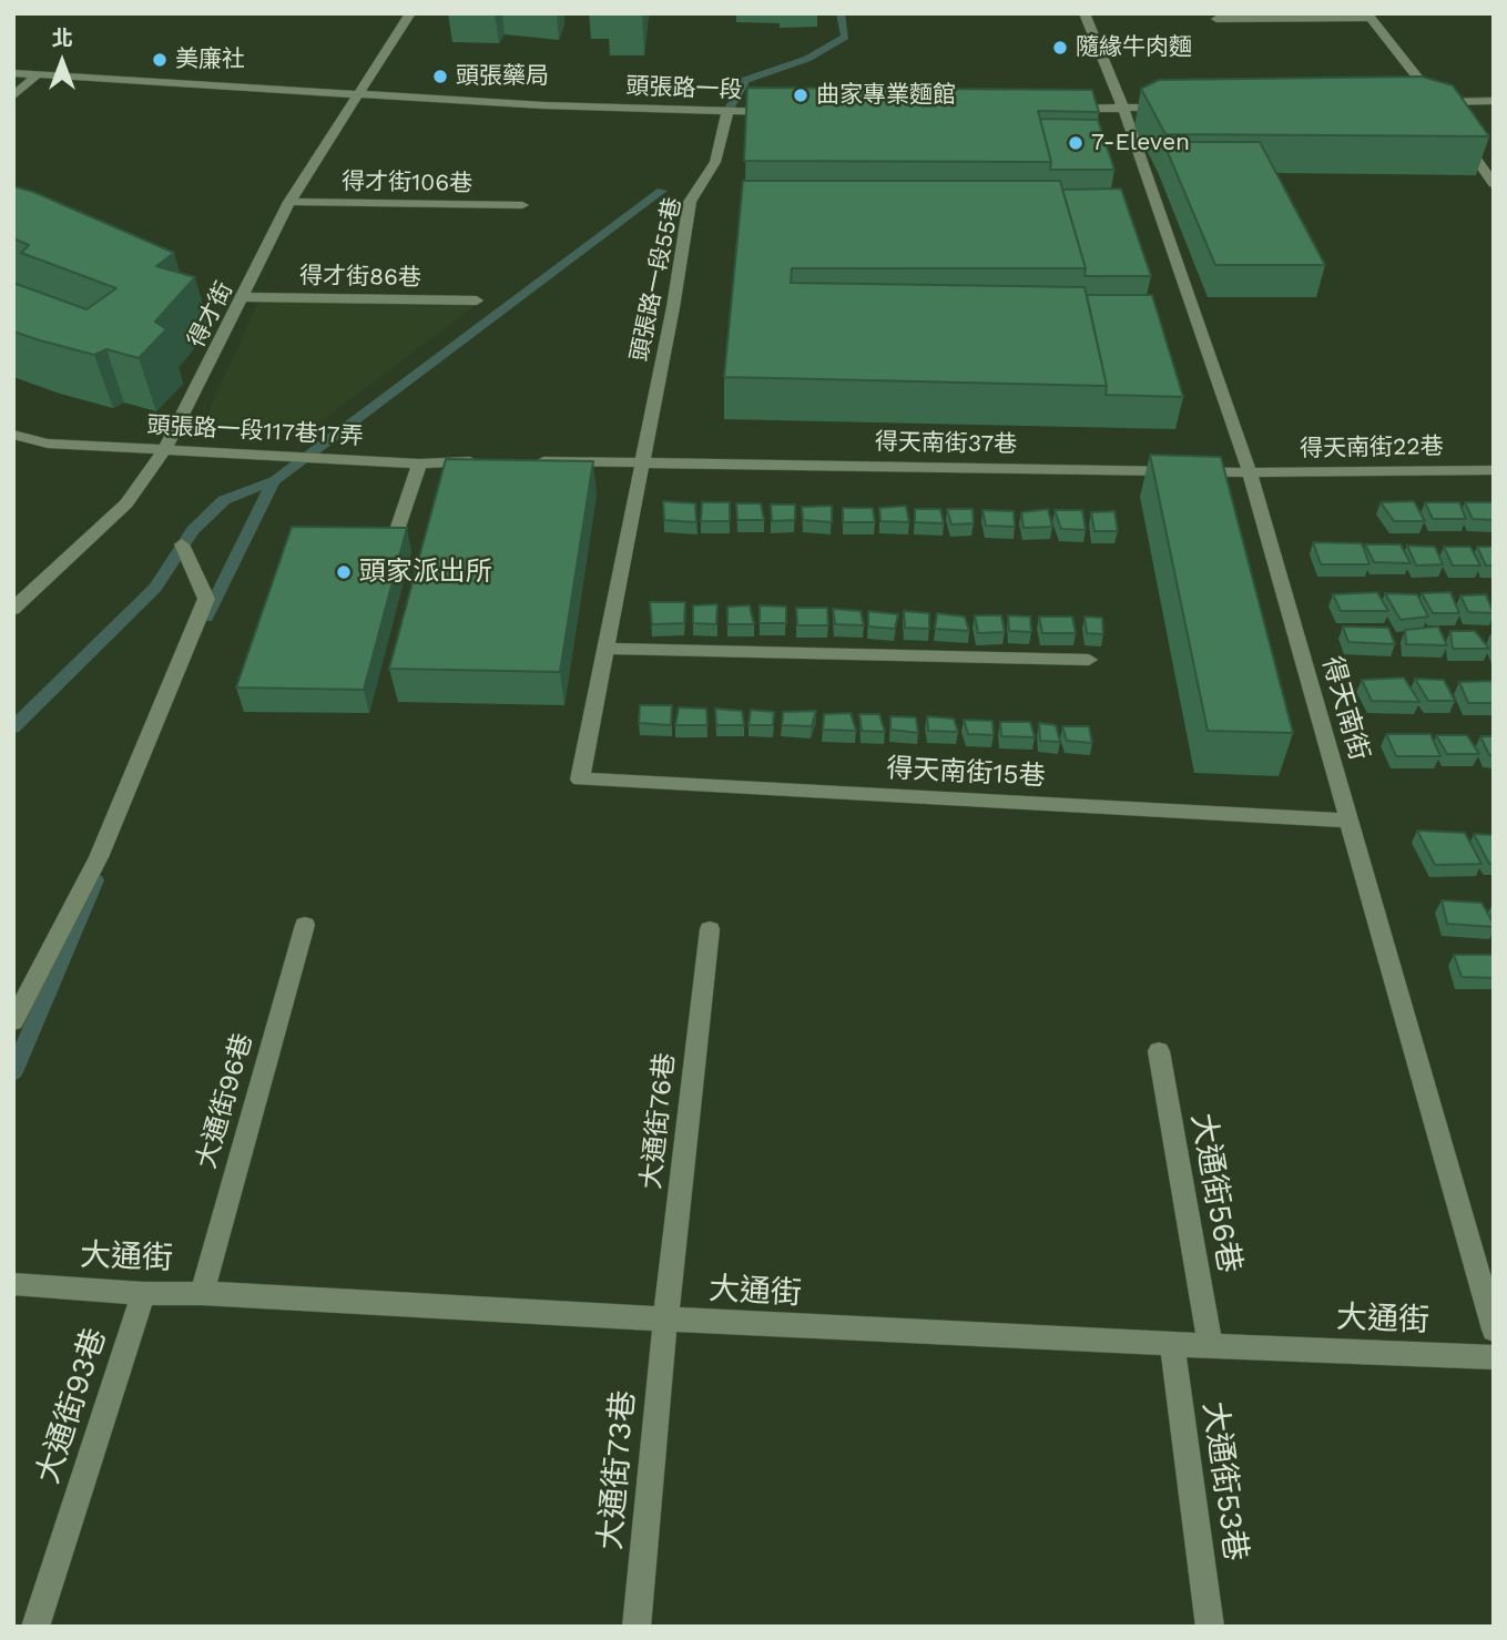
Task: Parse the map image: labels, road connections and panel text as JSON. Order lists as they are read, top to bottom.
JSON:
{
  "streets": {
    "street": [
      "頭張路一段",
      "得才街106巷",
      "得才街86巷",
      "頭張路一段55巷",
      "得才街",
      "頭張路一段117巷17弄",
      "得天南街37巷",
      "得天南街22巷",
      "得天南街",
      "得天南街15巷",
      "大通街96巷",
      "大通街76巷",
      "大通街56巷",
      "大通街",
      "大通街93巷",
      "大通街73巷",
      "大通街53巷"
    ]
  },
  "crossings": [
    ["頭張路一段", "頭張路一段55巷"],
    ["頭張路一段", "得才街"],
    ["得才街106巷", "得才街"],
    ["得才街86巷", "得才街"],
    ["頭張路一段55巷", "得天南街37巷"],
    ["得才街", "頭張路一段117巷17弄"],
    ["得天南街37巷", "得天南街22巷"],
    ["得天南街37巷", "得天南街"],
    ["得天南街22巷", "得天南街"],
    ["得天南街", "得天南街15巷"],
    ["大通街96巷", "大通街"],
    ["大通街76巷", "大通街"],
    ["大通街76巷", "大通街73巷"],
    ["大通街56巷", "大通街"],
    ["大通街", "大通街93巷"],
    ["大通街", "大通街73巷"],
    ["大通街", "大通街53巷"]
  ],
  "places": [
    "隨緣牛肉麵",
    "美廉社",
    "頭張藥局",
    "曲家專業麵館",
    "7-Eleven",
    "頭家派出所"
  ],
  "north": "top"
}
